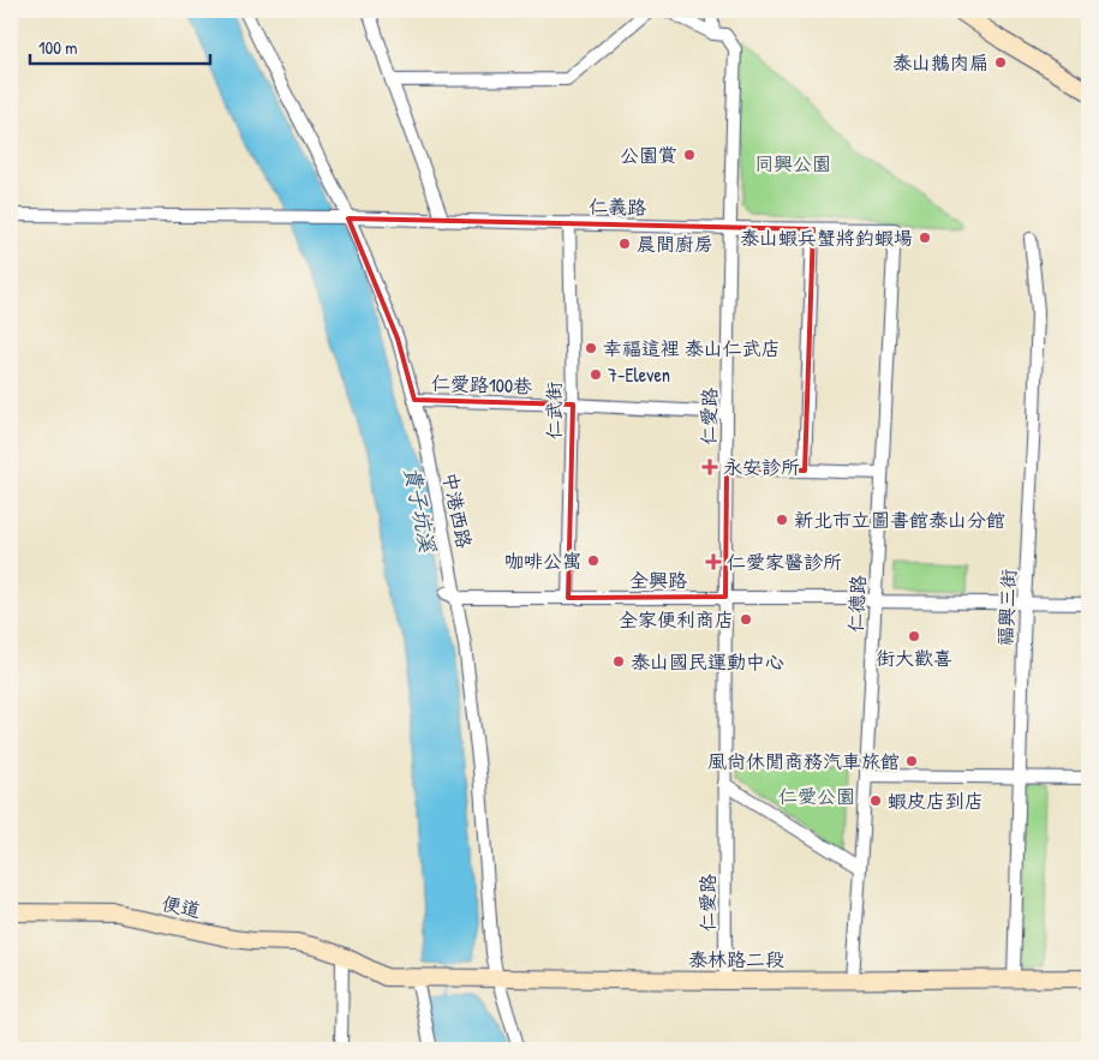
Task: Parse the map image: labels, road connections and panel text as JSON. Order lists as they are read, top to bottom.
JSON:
{
  "streets": {
    "main road": ["便道", "泰林路二段"],
    "street": [
      "仁義路",
      "仁愛路100巷",
      "仁武街",
      "仁愛路",
      "中港西路",
      "全興路",
      "仁德路",
      "福興三街"
    ]
  },
  "crossings": [
    ["仁義路", "仁武街"],
    ["仁義路", "仁愛路"],
    ["仁義路", "中港西路"],
    ["仁義路", "仁德路"],
    ["仁愛路100巷", "仁武街"],
    ["仁愛路100巷", "仁愛路"],
    ["仁愛路100巷", "中港西路"],
    ["仁武街", "全興路"],
    ["仁愛路", "全興路"],
    ["仁愛路", "泰林路二段"],
    ["中港西路", "全興路"],
    ["中港西路", "泰林路二段"],
    ["全興路", "仁德路"],
    ["全興路", "福興三街"],
    ["仁德路", "泰林路二段"],
    ["福興三街", "泰林路二段"],
    ["便道", "泰林路二段"]
  ],
  "water": ["貴子坑溪"],
  "parks": ["同興公園", "仁愛公園"],
  "places": {
    "other": [
      "泰山鵝肉扁",
      "公園賞",
      "泰山蝦兵蟹將釣蝦場",
      "晨間廚房",
      "幸福這裡 泰山仁武店",
      "7-Eleven",
      "新北市立圖書館泰山分館",
      "咖啡公寓",
      "全家便利商店",
      "街大歡喜",
      "泰山國民運動中心",
      "風尚休閒商務汽車旅館",
      "蝦皮店到店"
    ],
    "health": ["永安診所", "仁愛家醫診所"]
  },
  "scale_bar": "100 m"
}
